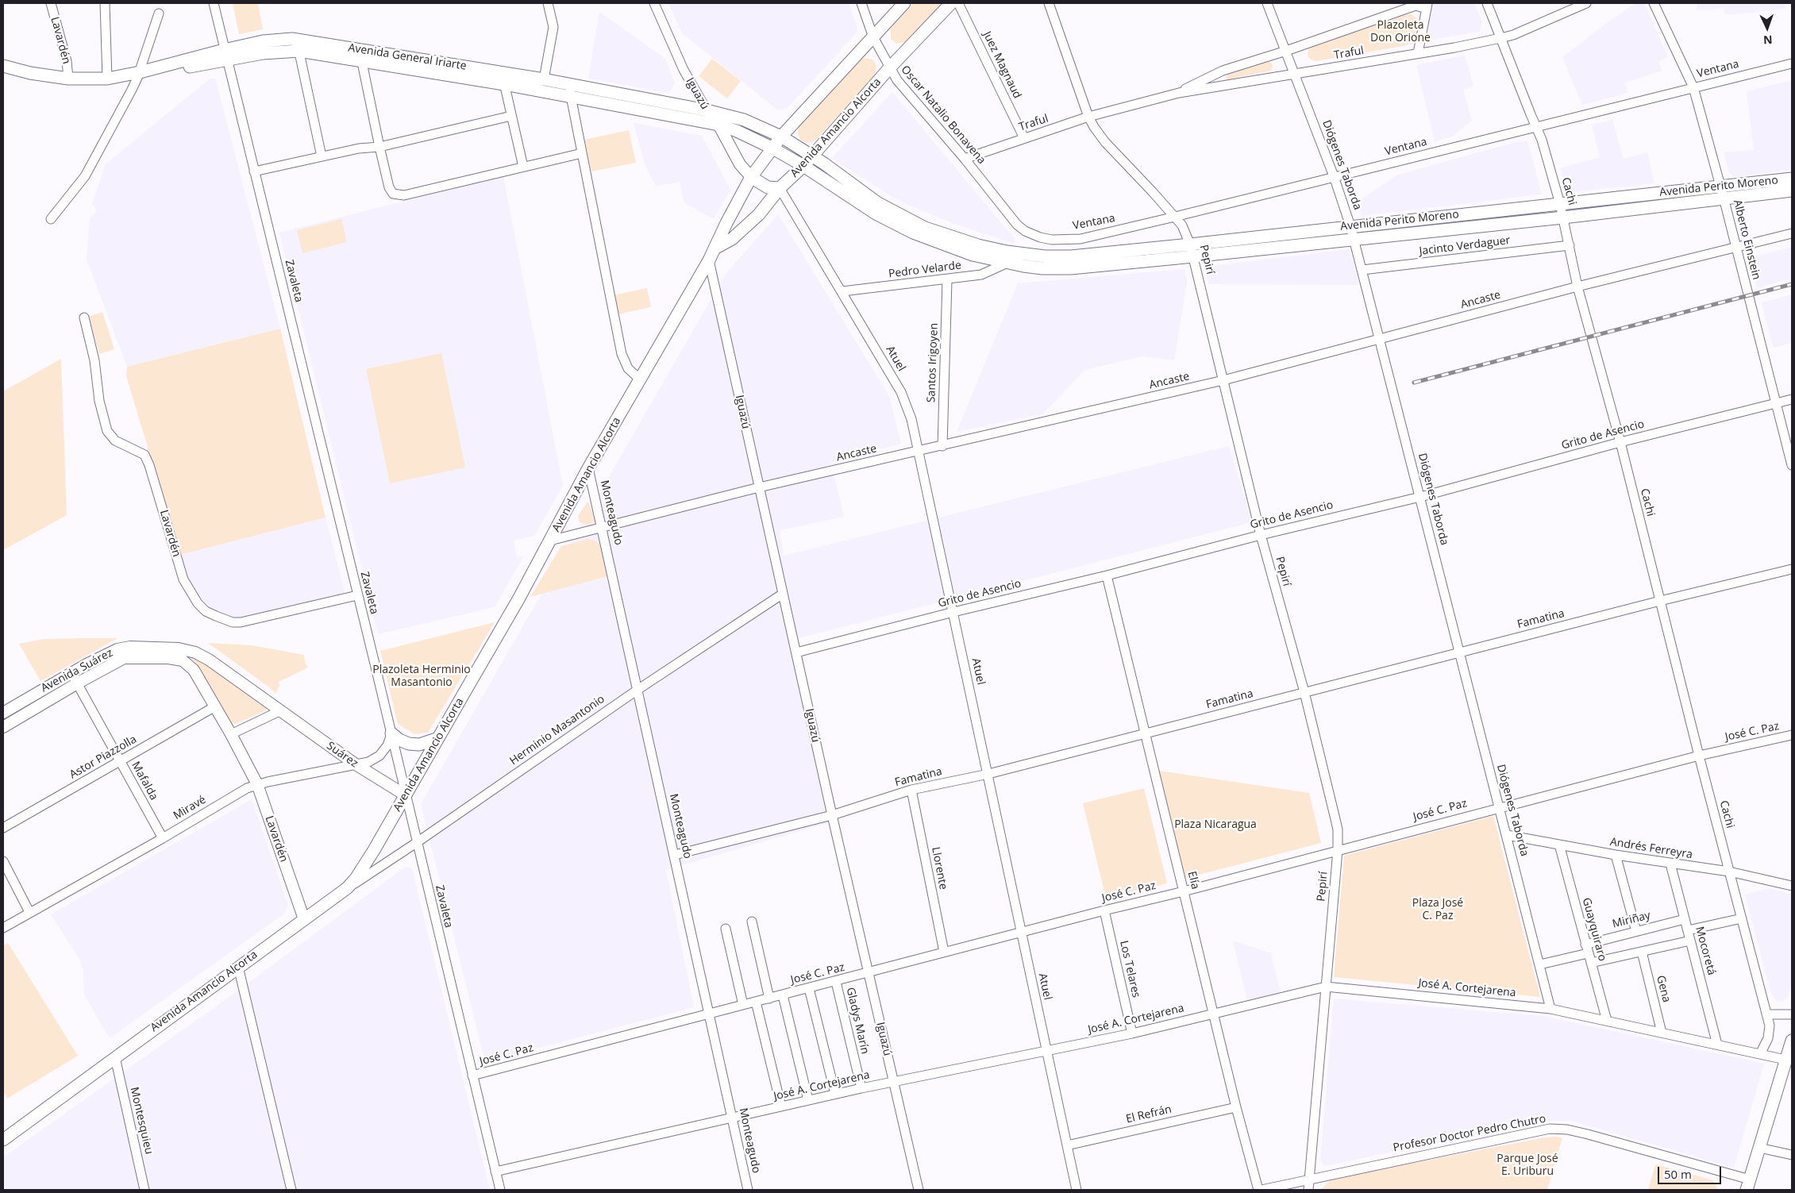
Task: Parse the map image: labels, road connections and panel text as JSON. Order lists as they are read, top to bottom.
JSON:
{
  "streets": {
    "main road": ["Avenida General Iriarte", "Avenida Amancio Alcorta", "Avenida Perito Moreno"],
    "street": [
      "Lavardén",
      "Traful",
      "Juez Magnaud",
      "Ventana",
      "Iguazú",
      "Oscar Natalio Bonavena",
      "Diógenes Taborda",
      "Cachi",
      "Alberto Einstein",
      "Jacinto Verdaguer",
      "Pepirí",
      "Pedro Velarde",
      "Zavaleta",
      "Ancaste",
      "Atuel",
      "Santos Irigoyen",
      "Grito de Asencio",
      "Monteagudo",
      "Famatina",
      "Avenida Suárez",
      "Herminio Masantonio",
      "José C. Paz",
      "Suárez",
      "Astor Piazzolla",
      "Mafalda",
      "Miravé",
      "Andrés Ferreyra",
      "Llorente",
      "Elía",
      "Miriñay",
      "Guayquiraro",
      "Mocoretá",
      "Los Telares",
      "José A. Cortejarena",
      "Gena",
      "Gladys Marín",
      "El Refrán",
      "Montesquieu",
      "Profesor Doctor Pedro Chutro"
    ]
  },
  "crossings": [
    ["Lavardén", "Avenida General Iriarte"],
    ["Lavardén", "Avenida Amancio Alcorta"],
    ["Lavardén", "Zavaleta"],
    ["Lavardén", "Avenida Suárez"],
    ["Lavardén", "Astor Piazzolla"],
    ["Lavardén", "Miravé"],
    ["Traful", "Juez Magnaud"],
    ["Traful", "Oscar Natalio Bonavena"],
    ["Traful", "Diógenes Taborda"],
    ["Traful", "Cachi"],
    ["Traful", "Pepirí"],
    ["Avenida General Iriarte", "Iguazú"],
    ["Avenida General Iriarte", "Avenida Amancio Alcorta"],
    ["Avenida General Iriarte", "Avenida Perito Moreno"],
    ["Avenida General Iriarte", "Pedro Velarde"],
    ["Avenida General Iriarte", "Zavaleta"],
    ["Ventana", "Oscar Natalio Bonavena"],
    ["Ventana", "Diógenes Taborda"],
    ["Ventana", "Cachi"],
    ["Ventana", "Alberto Einstein"],
    ["Ventana", "Pepirí"],
    ["Iguazú", "Avenida Amancio Alcorta"],
    ["Iguazú", "Ancaste"],
    ["Iguazú", "Grito de Asencio"],
    ["Iguazú", "Famatina"],
    ["Iguazú", "Herminio Masantonio"],
    ["Iguazú", "José C. Paz"],
    ["Iguazú", "José A. Cortejarena"],
    ["Oscar Natalio Bonavena", "Avenida Amancio Alcorta"],
    ["Avenida Amancio Alcorta", "Zavaleta"],
    ["Avenida Amancio Alcorta", "Ancaste"],
    ["Avenida Amancio Alcorta", "Atuel"],
    ["Avenida Amancio Alcorta", "Monteagudo"],
    ["Avenida Amancio Alcorta", "Herminio Masantonio"],
    ["Avenida Amancio Alcorta", "Suárez"],
    ["Avenida Amancio Alcorta", "Montesquieu"],
    ["Diógenes Taborda", "Avenida Perito Moreno"],
    ["Diógenes Taborda", "Jacinto Verdaguer"],
    ["Diógenes Taborda", "Ancaste"],
    ["Diógenes Taborda", "Grito de Asencio"],
    ["Diógenes Taborda", "Famatina"],
    ["Diógenes Taborda", "José C. Paz"],
    ["Diógenes Taborda", "Andrés Ferreyra"],
    ["Diógenes Taborda", "Miriñay"],
    ["Diógenes Taborda", "José A. Cortejarena"],
    ["Avenida Perito Moreno", "Cachi"],
    ["Avenida Perito Moreno", "Alberto Einstein"],
    ["Avenida Perito Moreno", "Pepirí"],
    ["Avenida Perito Moreno", "Pedro Velarde"],
    ["Cachi", "Jacinto Verdaguer"],
    ["Cachi", "Ancaste"],
    ["Cachi", "Grito de Asencio"],
    ["Cachi", "Famatina"],
    ["Cachi", "José C. Paz"],
    ["Cachi", "Andrés Ferreyra"],
    ["Cachi", "José A. Cortejarena"],
    ["Alberto Einstein", "Ancaste"],
    ["Alberto Einstein", "Grito de Asencio"],
    ["Pepirí", "Ancaste"],
    ["Pepirí", "Grito de Asencio"],
    ["Pepirí", "Famatina"],
    ["Pepirí", "José C. Paz"],
    ["Pepirí", "José A. Cortejarena"],
    ["Pepirí", "Profesor Doctor Pedro Chutro"],
    ["Pedro Velarde", "Atuel"],
    ["Pedro Velarde", "Santos Irigoyen"],
    ["Zavaleta", "Herminio Masantonio"],
    ["Zavaleta", "José C. Paz"],
    ["Zavaleta", "Suárez"],
    ["Zavaleta", "Miravé"],
    ["Zavaleta", "José A. Cortejarena"],
    ["Ancaste", "Atuel"],
    ["Ancaste", "Santos Irigoyen"],
    ["Ancaste", "Monteagudo"],
    ["Atuel", "Grito de Asencio"],
    ["Atuel", "Famatina"],
    ["Atuel", "José C. Paz"],
    ["Atuel", "José A. Cortejarena"],
    ["Atuel", "El Refrán"],
    ["Grito de Asencio", "Elía"],
    ["Monteagudo", "Famatina"],
    ["Monteagudo", "Herminio Masantonio"],
    ["Monteagudo", "José C. Paz"],
    ["Monteagudo", "José A. Cortejarena"],
    ["Famatina", "Llorente"],
    ["Famatina", "Elía"],
    ["Avenida Suárez", "Suárez"],
    ["Avenida Suárez", "Mafalda"],
    ["José C. Paz", "Llorente"],
    ["José C. Paz", "Elía"],
    ["José C. Paz", "Los Telares"],
    ["José C. Paz", "Gladys Marín"],
    ["Suárez", "Miravé"],
    ["Astor Piazzolla", "Mafalda"],
    ["Mafalda", "Miravé"],
    ["Andrés Ferreyra", "Guayquiraro"],
    ["Andrés Ferreyra", "Mocoretá"],
    ["Elía", "José A. Cortejarena"],
    ["Elía", "El Refrán"],
    ["Elía", "Profesor Doctor Pedro Chutro"],
    ["Miriñay", "Guayquiraro"],
    ["Miriñay", "Mocoretá"],
    ["Guayquiraro", "José A. Cortejarena"],
    ["Mocoretá", "José A. Cortejarena"],
    ["Los Telares", "José A. Cortejarena"],
    ["José A. Cortejarena", "Gena"],
    ["José A. Cortejarena", "Gladys Marín"]
  ],
  "parks": [
    "Plazoleta Don Orione",
    "Plazoleta Herminio Masantonio",
    "Plaza Nicaragua",
    "Plaza José C. Paz",
    "Parque José E. Uriburu"
  ],
  "scale_bar": "50 m",
  "north": "bottom"
}
